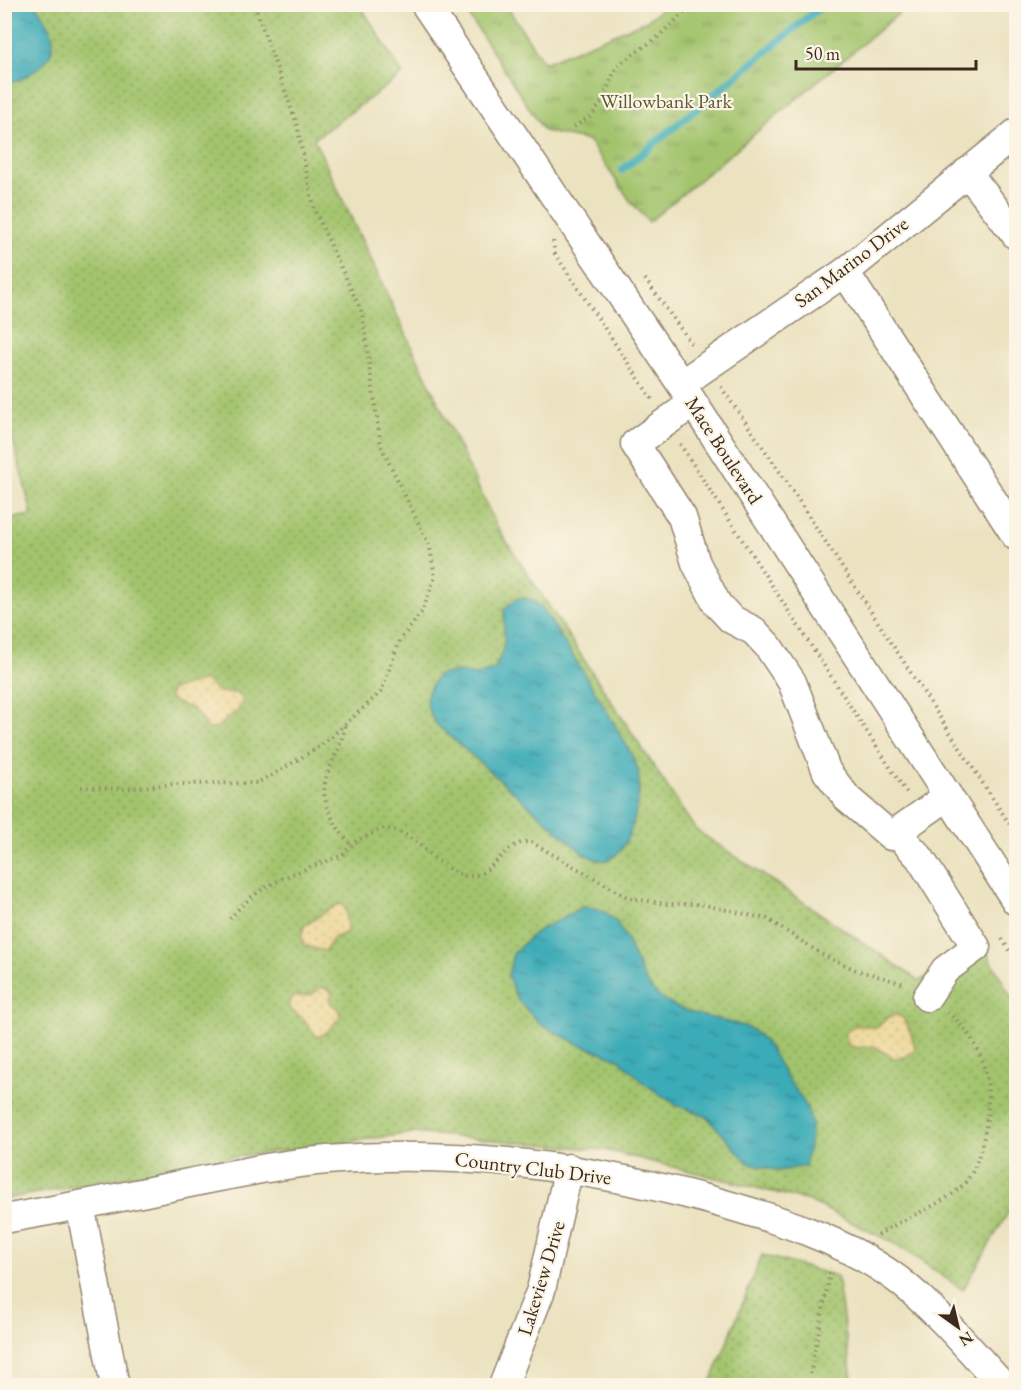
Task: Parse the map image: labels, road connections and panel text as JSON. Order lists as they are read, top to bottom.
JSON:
{
  "streets": {
    "street": [
      "San Marino Drive",
      "Mace Boulevard",
      "Country Club Drive",
      "Lakeview Drive"
    ]
  },
  "crossings": [
    ["San Marino Drive", "Mace Boulevard"],
    ["Country Club Drive", "Lakeview Drive"]
  ],
  "parks": ["Willowbank Park"],
  "scale_bar": "50 m",
  "north": "bottom right"
}
